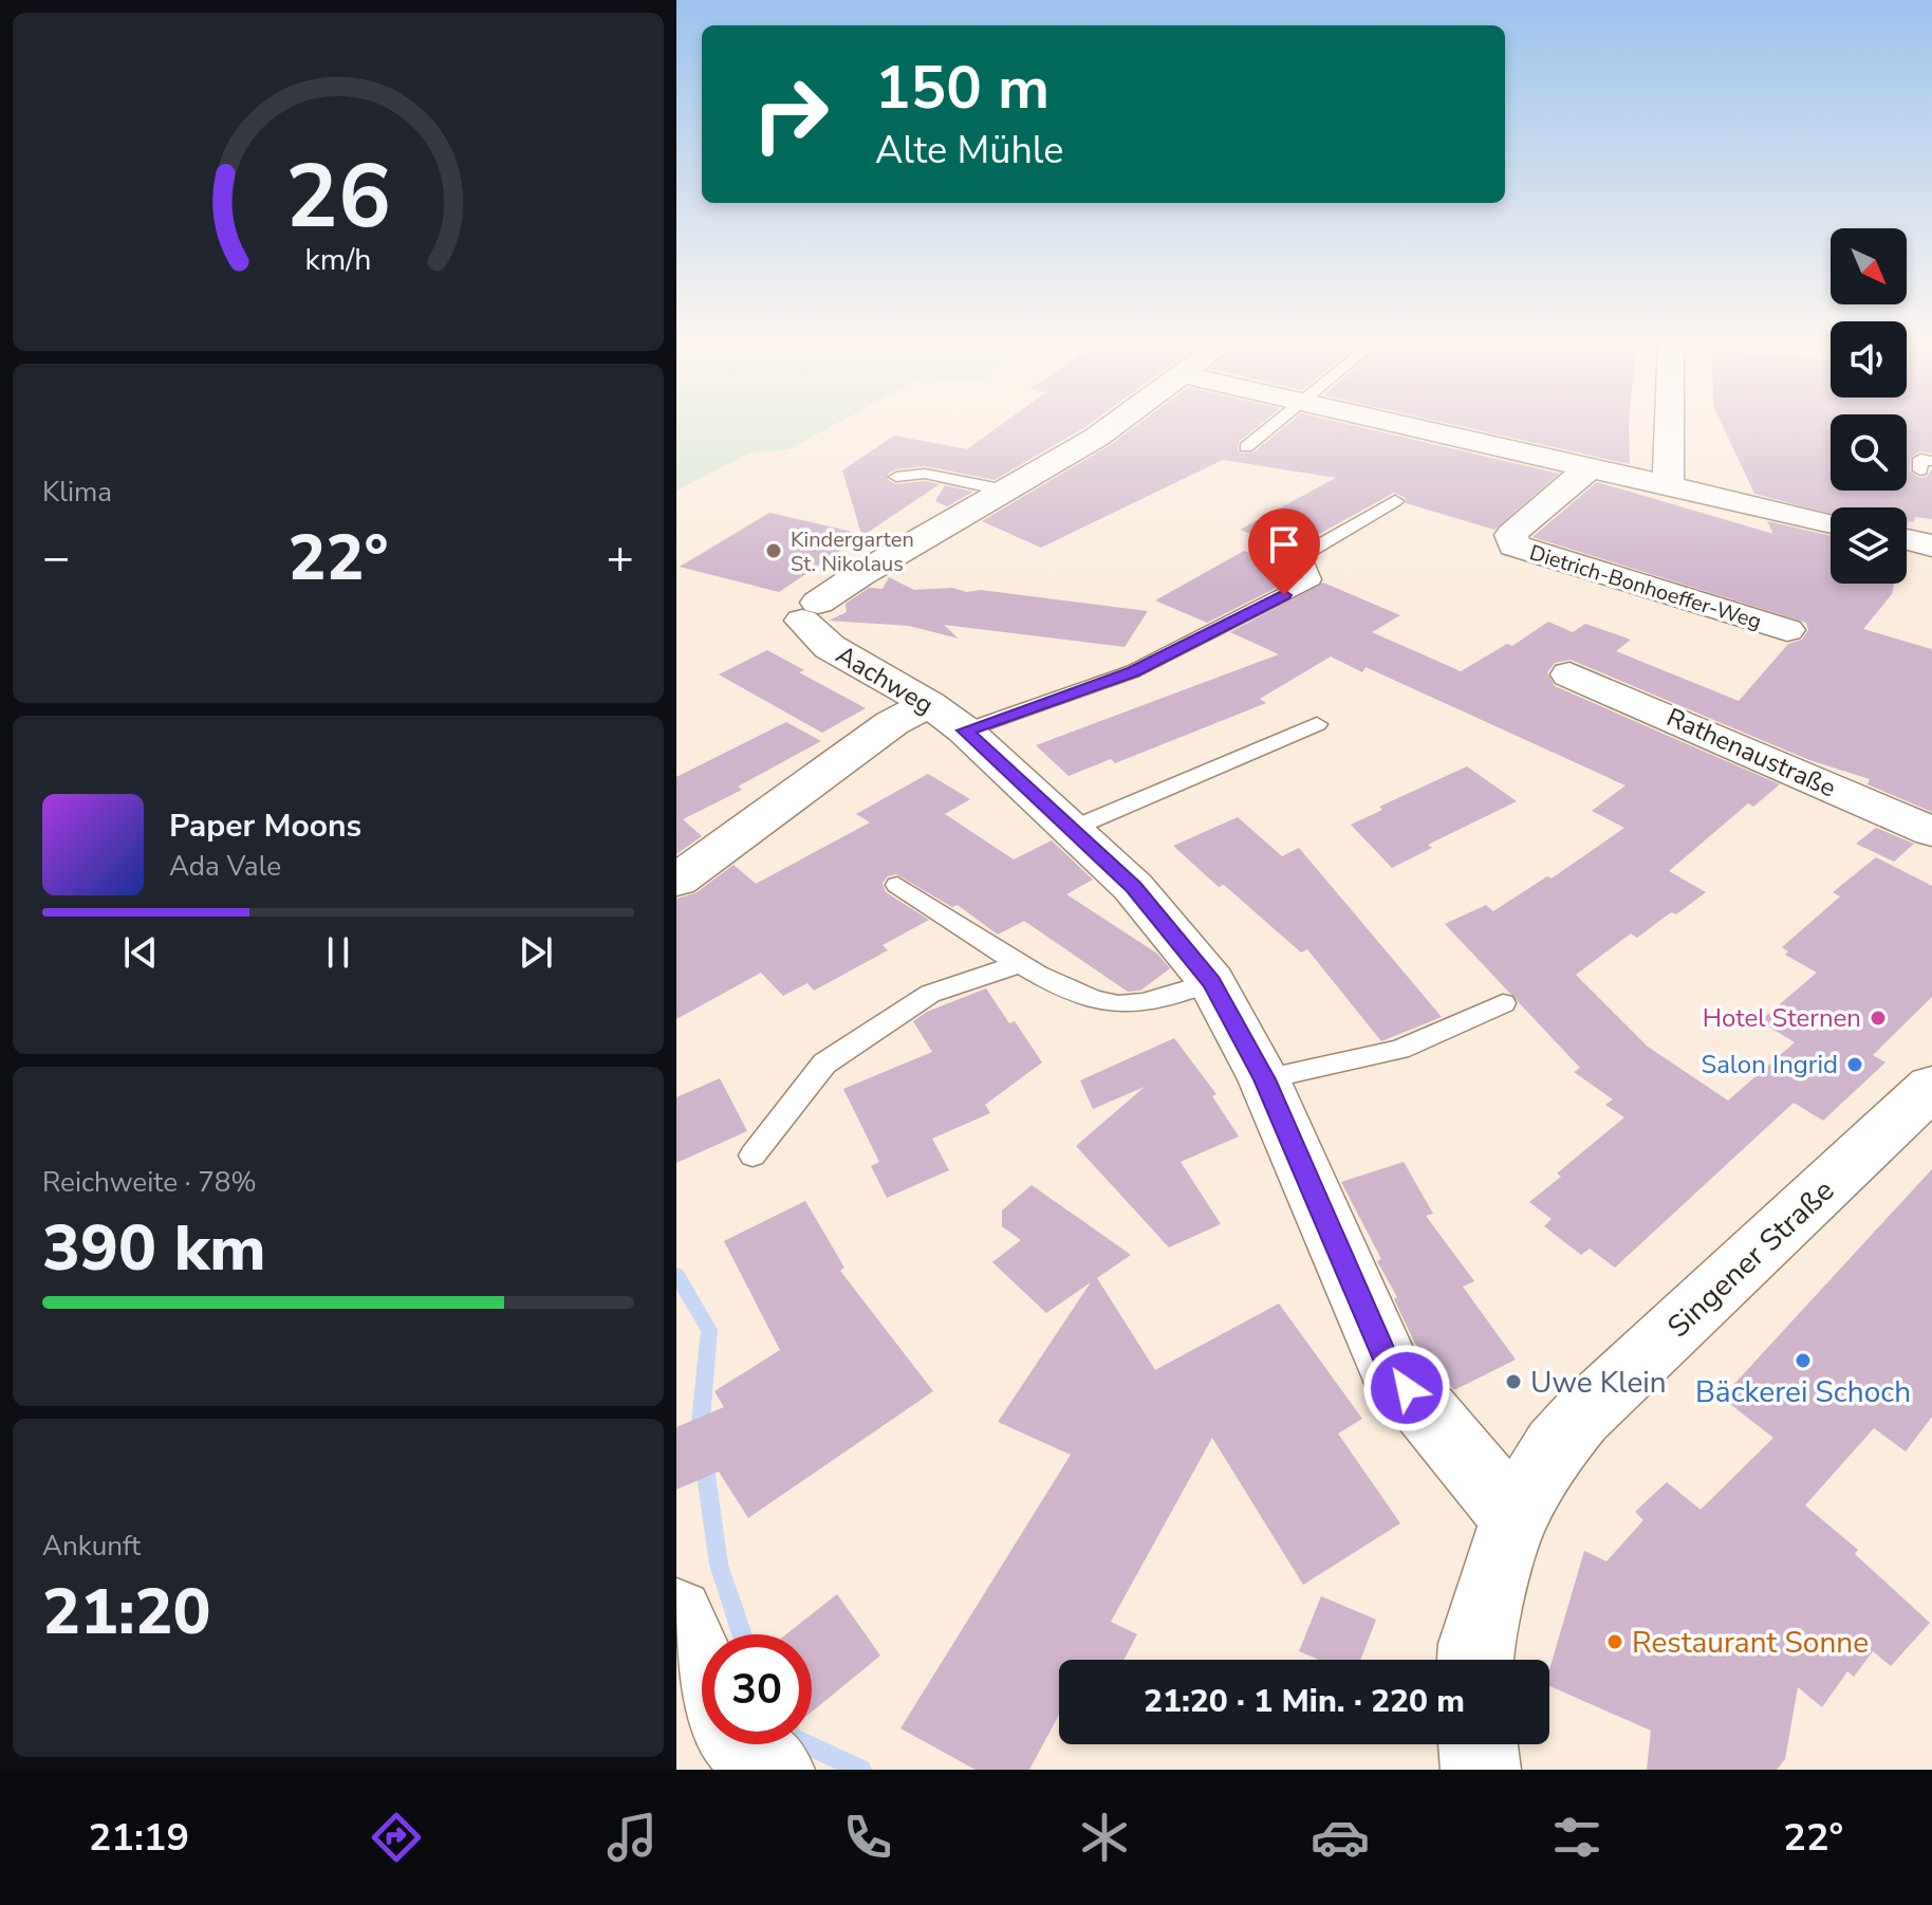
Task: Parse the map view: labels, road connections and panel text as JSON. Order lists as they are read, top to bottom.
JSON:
{
  "streets": {
    "street": [
      "Dietrich-Bonhoeffer-Weg",
      "Aachweg",
      "Rathenaustraße",
      "Singener Straße"
    ]
  },
  "crossings": [
    ["Aachweg", "Singener Straße"]
  ],
  "places": [
    "Kindergarten St. Nikolaus",
    "Hotel Sternen",
    "Salon Ingrid",
    "Bäckerei Schoch",
    "Uwe Klein",
    "Restaurant Sonne"
  ],
  "north": "bottom right",
  "page": {
    "turn": ["150 m", "Alte Mühle"],
    "tile": [
      "Klima",
      ["Reichweite · 78%", "390 km"],
      ["Ankunft", "21:20"]
    ],
    "heat": ["−", "22°", "+"],
    "song": ["Paper Moons", "Ada Vale"],
    "limit": "30",
    "trip": "21:20 · 1 Min. · 220 m",
    "tabs": ["21:19", "22°"],
    "gauge": ["26", "km/h"]
  }
}
